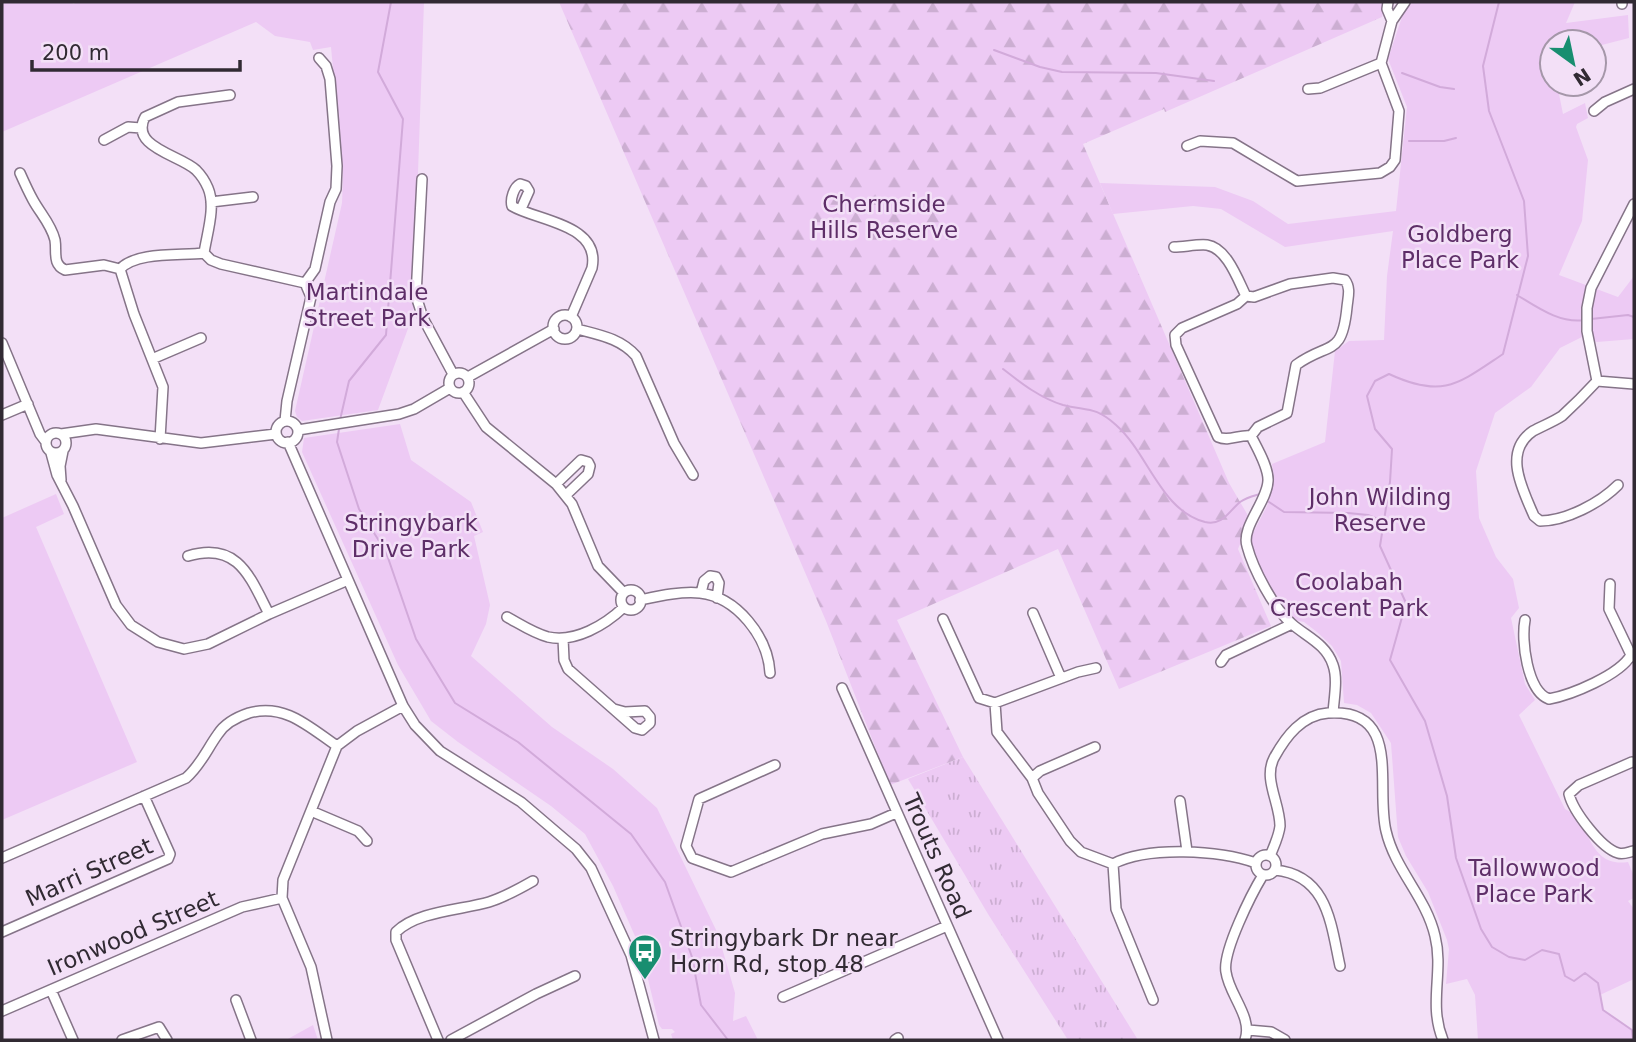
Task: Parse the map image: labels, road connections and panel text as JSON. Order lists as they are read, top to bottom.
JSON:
{
  "streets": {
    "street": ["Trouts Road", "Marri Street", "Ironwood Street"]
  },
  "parks": [
    "Chermside Hills Reserve",
    "Goldberg Place Park",
    "Martindale Street Park",
    "John Wilding Reserve",
    "Stringybark Drive Park",
    "Coolabah Crescent Park",
    "Tallowwood Place Park"
  ],
  "places": {
    "bus stop": ["Stringybark Dr near Horn Rd, stop 48"]
  },
  "scale_bar": "200 m",
  "north": "bottom right"
}
